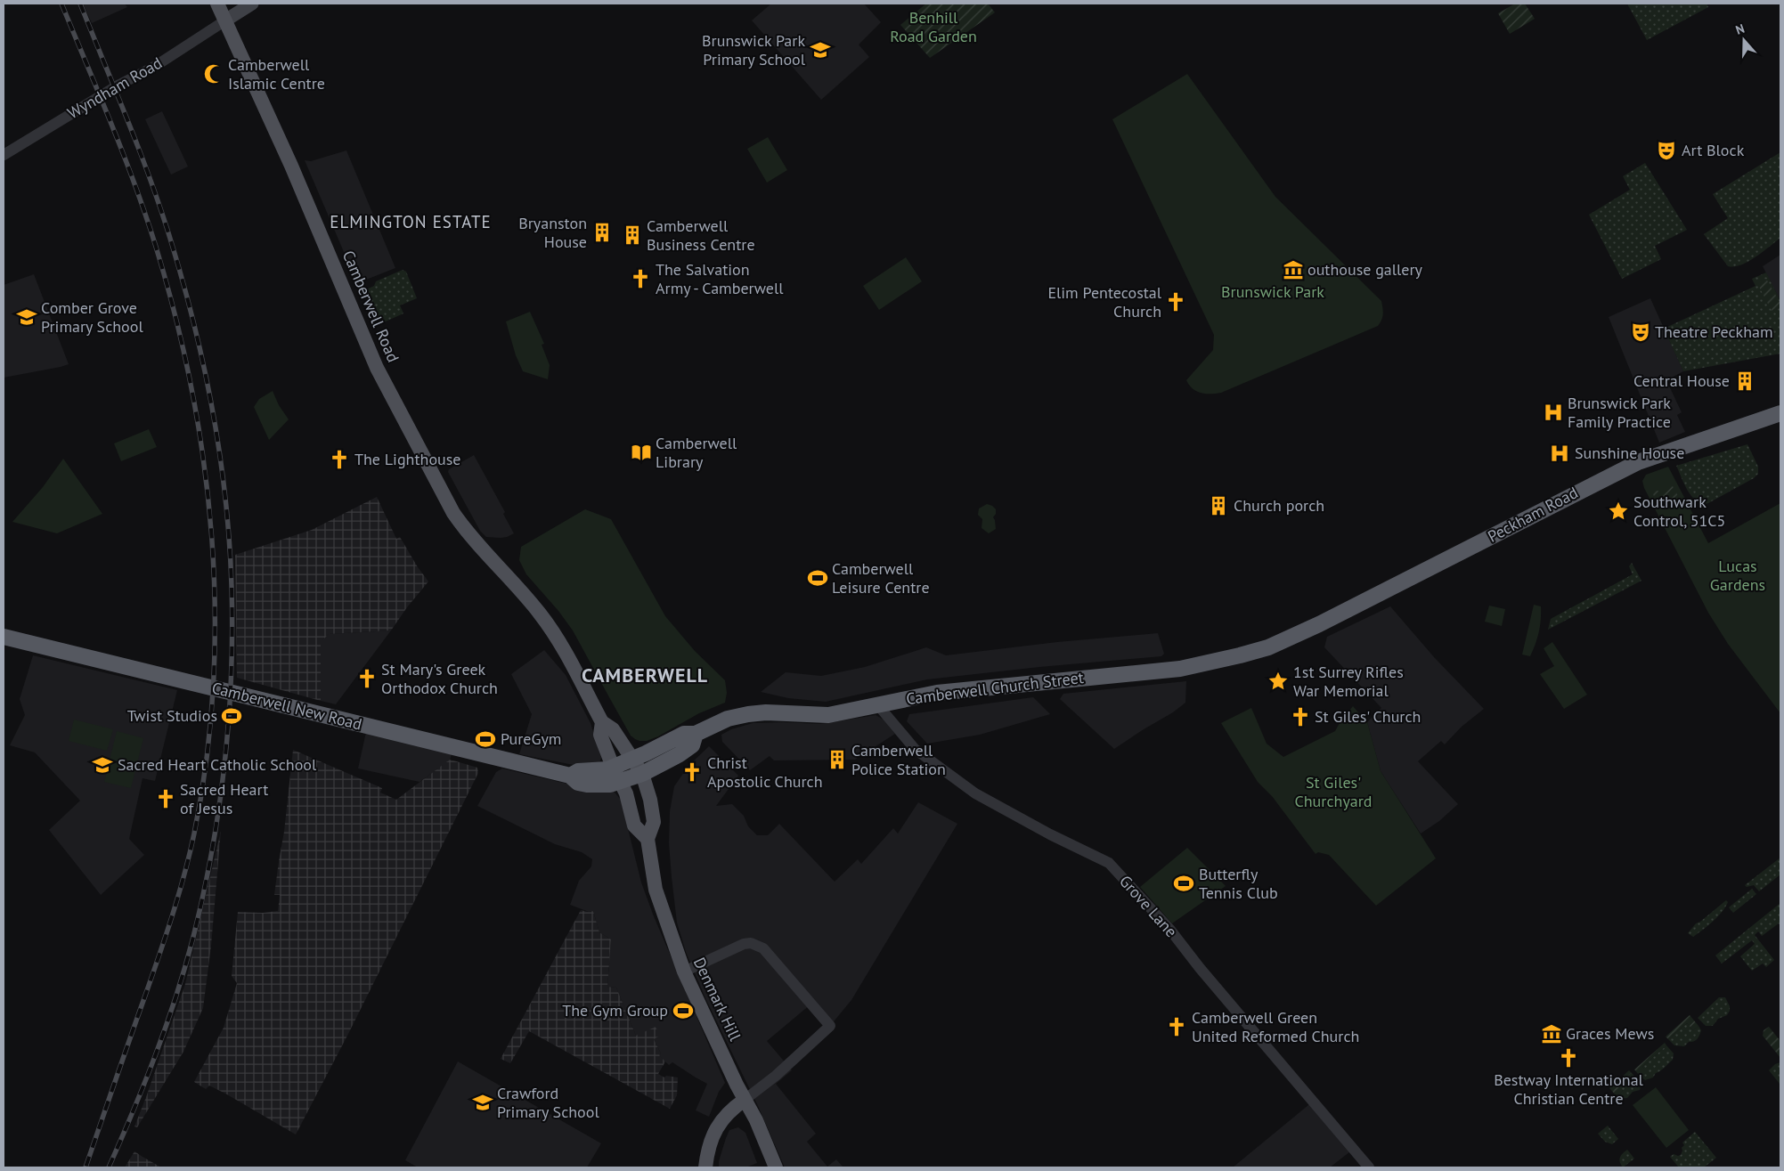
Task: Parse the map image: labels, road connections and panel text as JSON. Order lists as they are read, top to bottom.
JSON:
{
  "streets": {
    "highway": ["Peckham Road", "Camberwell Church Street", "Camberwell New Road"],
    "main road": ["Camberwell Road", "Denmark Hill"],
    "street": ["Wyndham Road", "Grove Lane"]
  },
  "crossings": [
    ["Wyndham Road", "Camberwell Road"],
    ["Camberwell Road", "Denmark Hill"],
    ["Peckham Road", "Camberwell Church Street"],
    ["Camberwell Church Street", "Camberwell New Road"],
    ["Camberwell Church Street", "Grove Lane"],
    ["Camberwell New Road", "Denmark Hill"]
  ],
  "districts": ["ELMINGTON ESTATE", "CAMBERWELL"],
  "parks": [
    "Benhill Road Garden",
    "Brunswick Park",
    "Lucas Gardens",
    "St Giles' Churchyard"
  ],
  "places": {
    "school or university": [
      "Brunswick Park Primary School",
      "Comber Grove Primary School",
      "Sacred Heart Catholic School",
      "Crawford Primary School"
    ],
    "mosque": ["Camberwell Islamic Centre"],
    "theatre": ["Art Block", "Theatre Peckham"],
    "building": [
      "Bryanston House",
      "Camberwell Business Centre",
      "Central House",
      "Church porch",
      "Camberwell Police Station"
    ],
    "museum": ["outhouse gallery", "Graces Mews"],
    "church": [
      "The Salvation Army - Camberwell",
      "Elim Pentecostal Church",
      "The Lighthouse",
      "St Mary's Greek Orthodox Church",
      "St Giles' Church",
      "Christ Apostolic Church",
      "Sacred Heart of Jesus",
      "Camberwell Green United Reformed Church",
      "Bestway International Christian Centre"
    ],
    "hospital": ["Brunswick Park Family Practice", "Sunshine House"],
    "library": ["Camberwell Library"],
    "place": ["Southwark Control, 51C5", "1st Surrey Rifles War Memorial"],
    "sports": [
      "Camberwell Leisure Centre",
      "Twist Studios",
      "PureGym",
      "Butterfly Tennis Club",
      "The Gym Group"
    ]
  },
  "north": "top"
}
